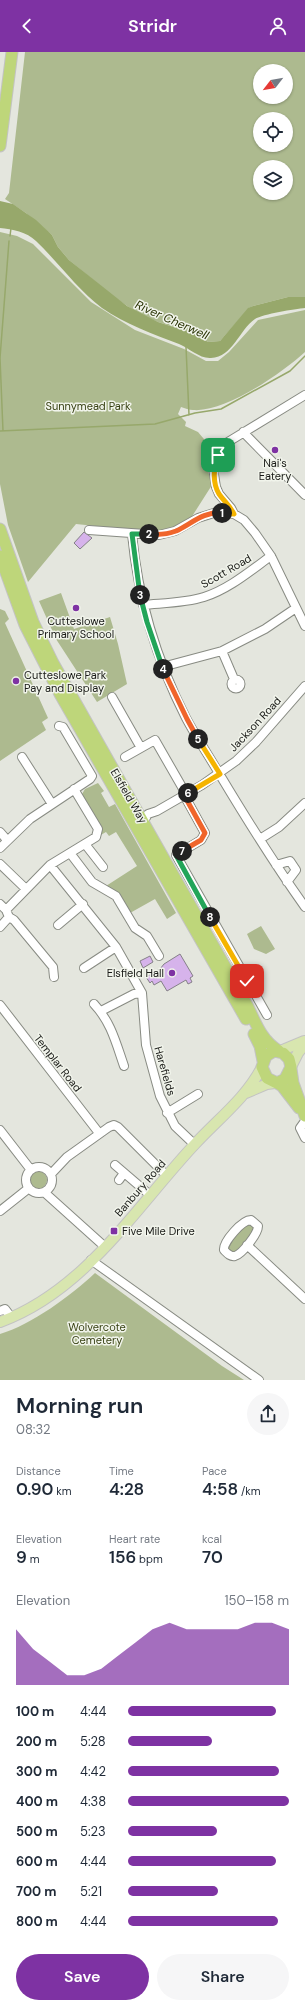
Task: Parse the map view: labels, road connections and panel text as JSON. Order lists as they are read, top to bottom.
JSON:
{
  "streets": {
    "highway": ["Elsfield Way"],
    "main road": ["Banbury Road"],
    "street": [
      "Scott Road",
      "Jackson Road",
      "Templar Road",
      "Harefields"
    ]
  },
  "crossings": [
    ["Jackson Road", "Elsfield Way"],
    ["Elsfield Way", "Banbury Road"],
    ["Harefields", "Banbury Road"]
  ],
  "water": ["River Cherwell"],
  "parks": ["Sunnymead Park", "Wolvercote Cemetery"],
  "places": {
    "other": [
      "Nai's Eatery",
      "Cutteslowe Primary School",
      "Cutteslowe Park Pay and Display",
      "Elsfield Hall"
    ],
    "transit": ["Five Mile Drive"]
  },
  "north": "bottom left",
  "page": {
    "header": "Stridr",
    "pins": [
      "1",
      "2",
      "3",
      "4",
      "5",
      "6",
      "7",
      "8"
    ],
    "heading": ["Morning run", "08:32"],
    "stats": [
      ["Distance", "0.90 km"],
      ["Time", "4:28"],
      ["Pace", "4:58 /km"],
      ["Elevation", "9 m"],
      ["Heart rate", "156 bpm"],
      ["kcal", "70"]
    ],
    "chart": ["Elevation", "150–158 m"],
    "list": [
      {
        "name": "100 m",
        "note": "4:44"
      },
      {
        "name": "200 m",
        "note": "5:28"
      },
      {
        "name": "300 m",
        "note": "4:42"
      },
      {
        "name": "400 m",
        "note": "4:38"
      },
      {
        "name": "500 m",
        "note": "5:23"
      },
      {
        "name": "600 m",
        "note": "4:44"
      },
      {
        "name": "700 m",
        "note": "5:21"
      },
      {
        "name": "800 m",
        "note": "4:44"
      }
    ],
    "buttons": ["Save", "Share"]
  }
}
